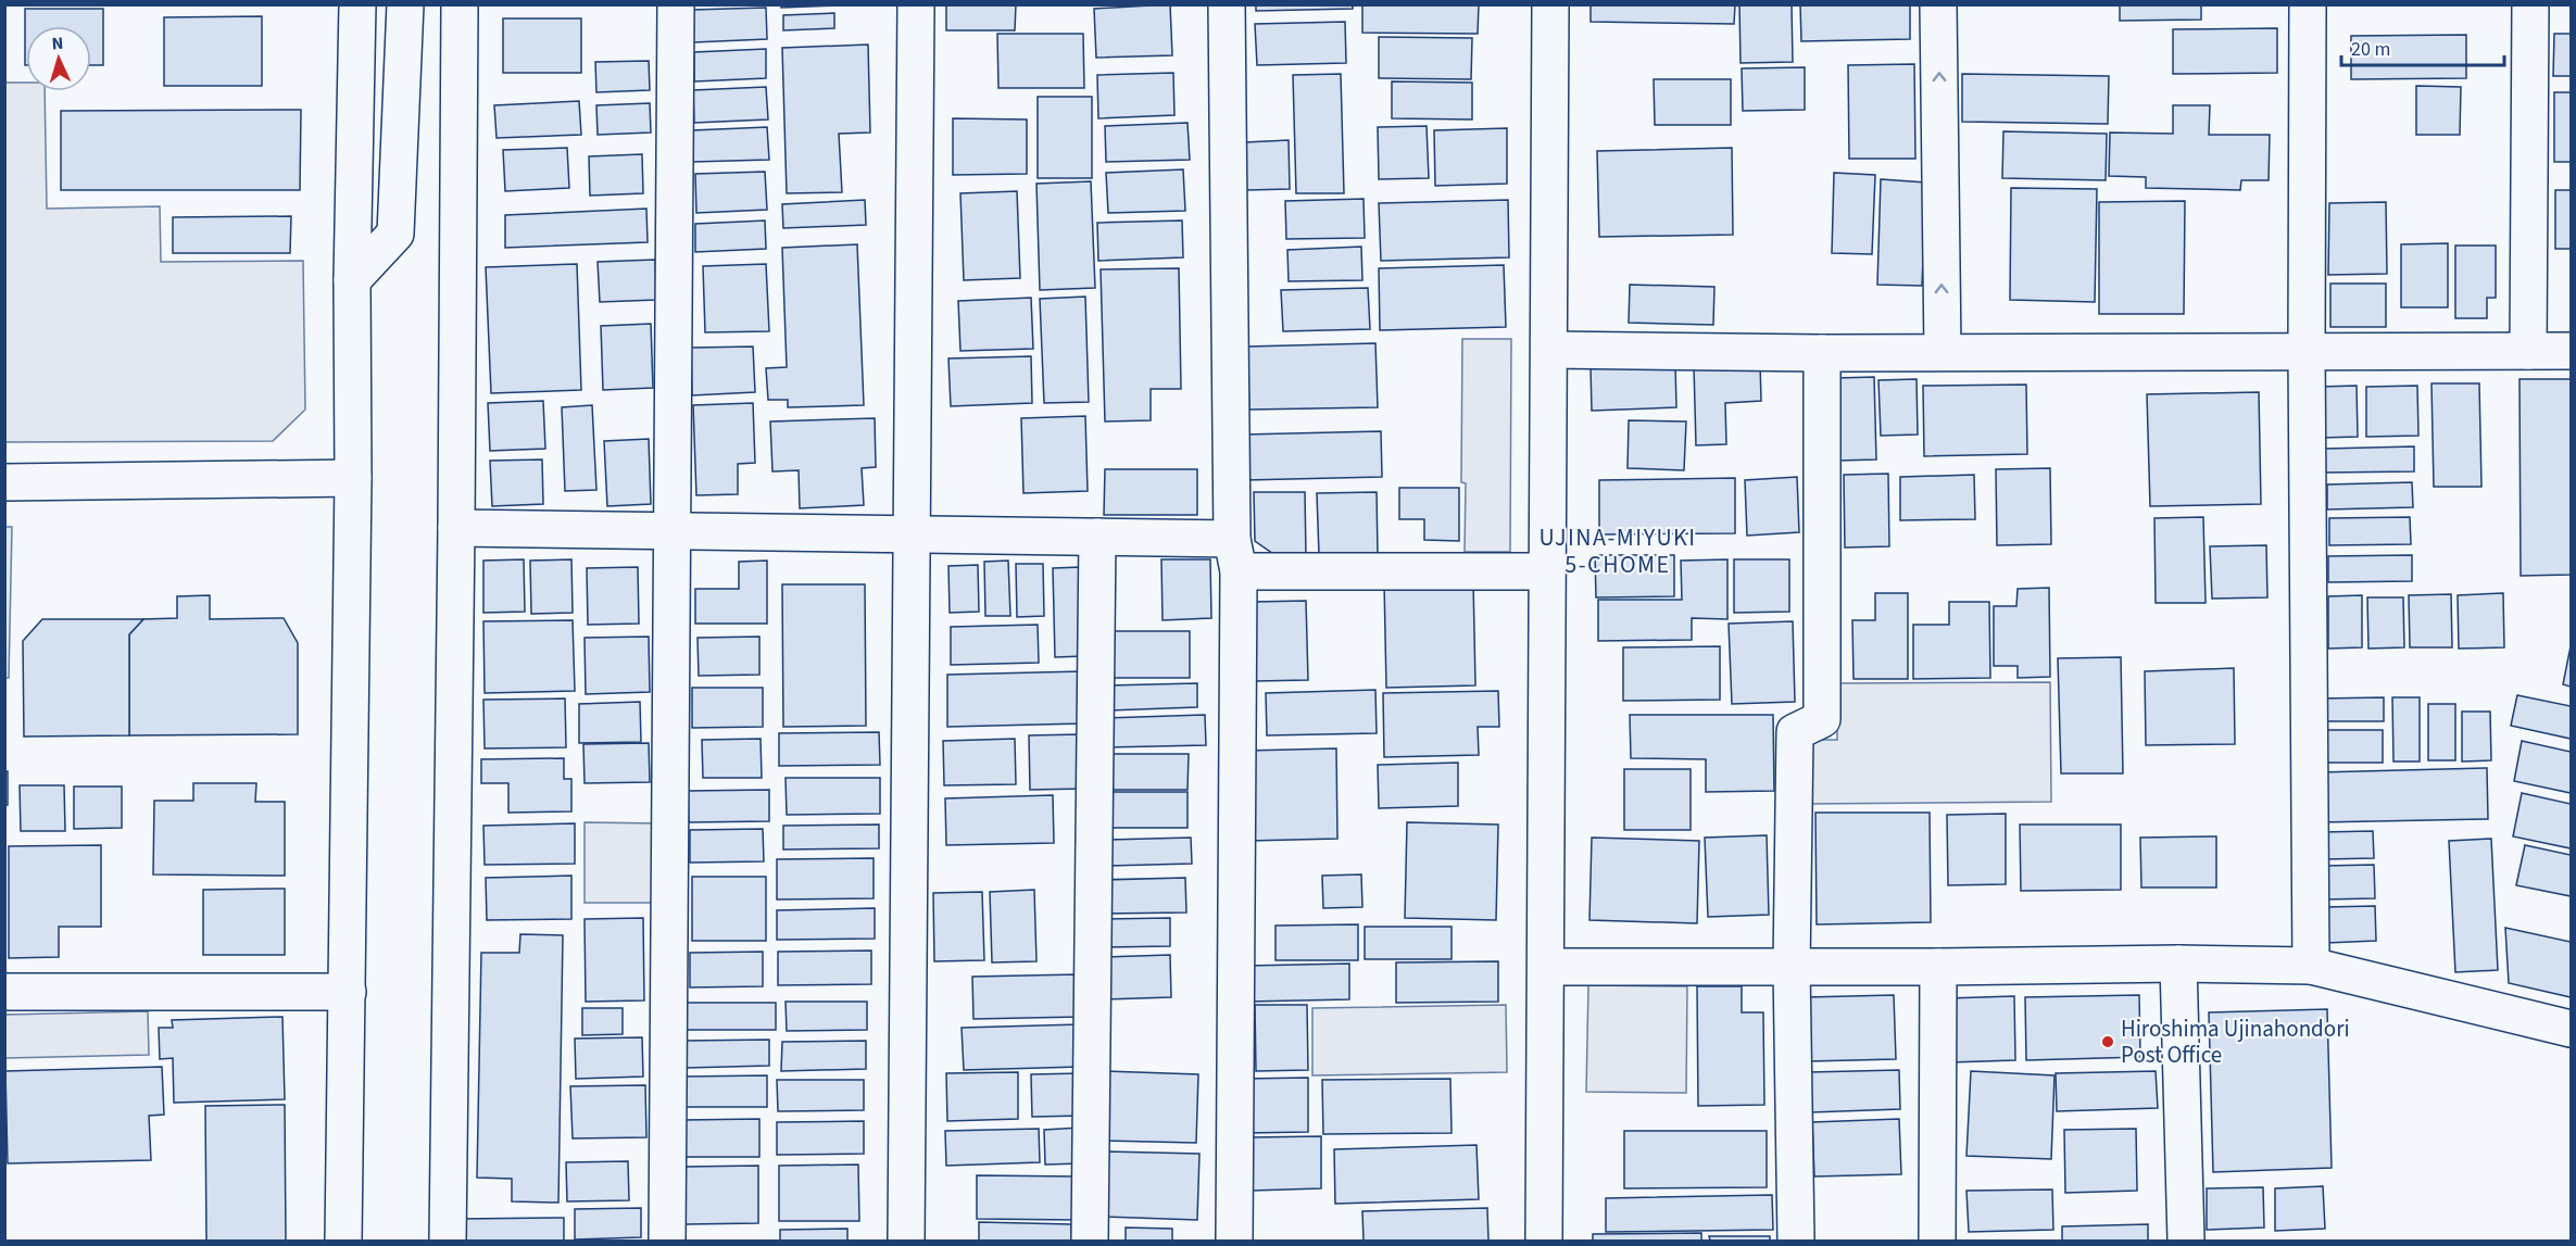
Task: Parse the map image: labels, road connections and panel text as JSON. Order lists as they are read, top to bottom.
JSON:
{
  "districts": ["UJINA-MIYUKI 5-CHOME"],
  "places": ["Hiroshima Ujinahondori Post Office"],
  "scale_bar": "20 m",
  "north": "top"
}
